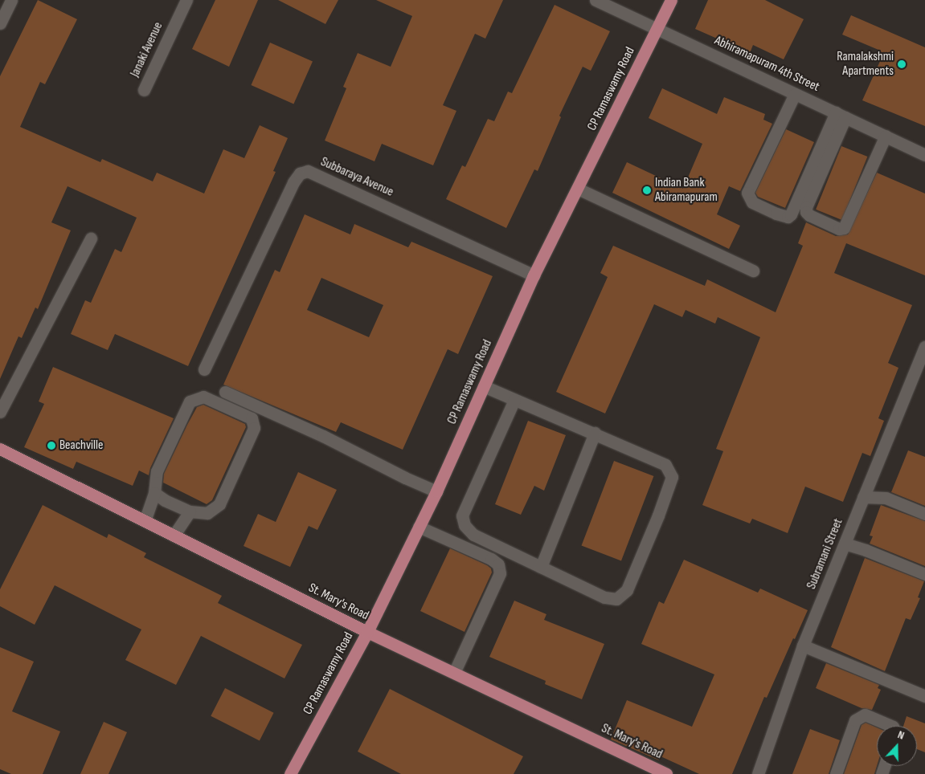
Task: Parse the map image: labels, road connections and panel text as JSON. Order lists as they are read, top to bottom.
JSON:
{
  "streets": {
    "main road": ["CP Ramaswamy Road", "St. Mary's Road"],
    "street": [
      "Janaki Avenue",
      "Abhiramapuram 4th Street",
      "Subbaraya Avenue",
      "Subramani Street"
    ]
  },
  "crossings": [
    ["Abhiramapuram 4th Street", "CP Ramaswamy Road"],
    ["CP Ramaswamy Road", "Subbaraya Avenue"],
    ["CP Ramaswamy Road", "St. Mary's Road"]
  ],
  "places": ["Ramalakshmi Apartments", "Indian Bank Abiramapuram", "Beachville"],
  "north": "top"
}
